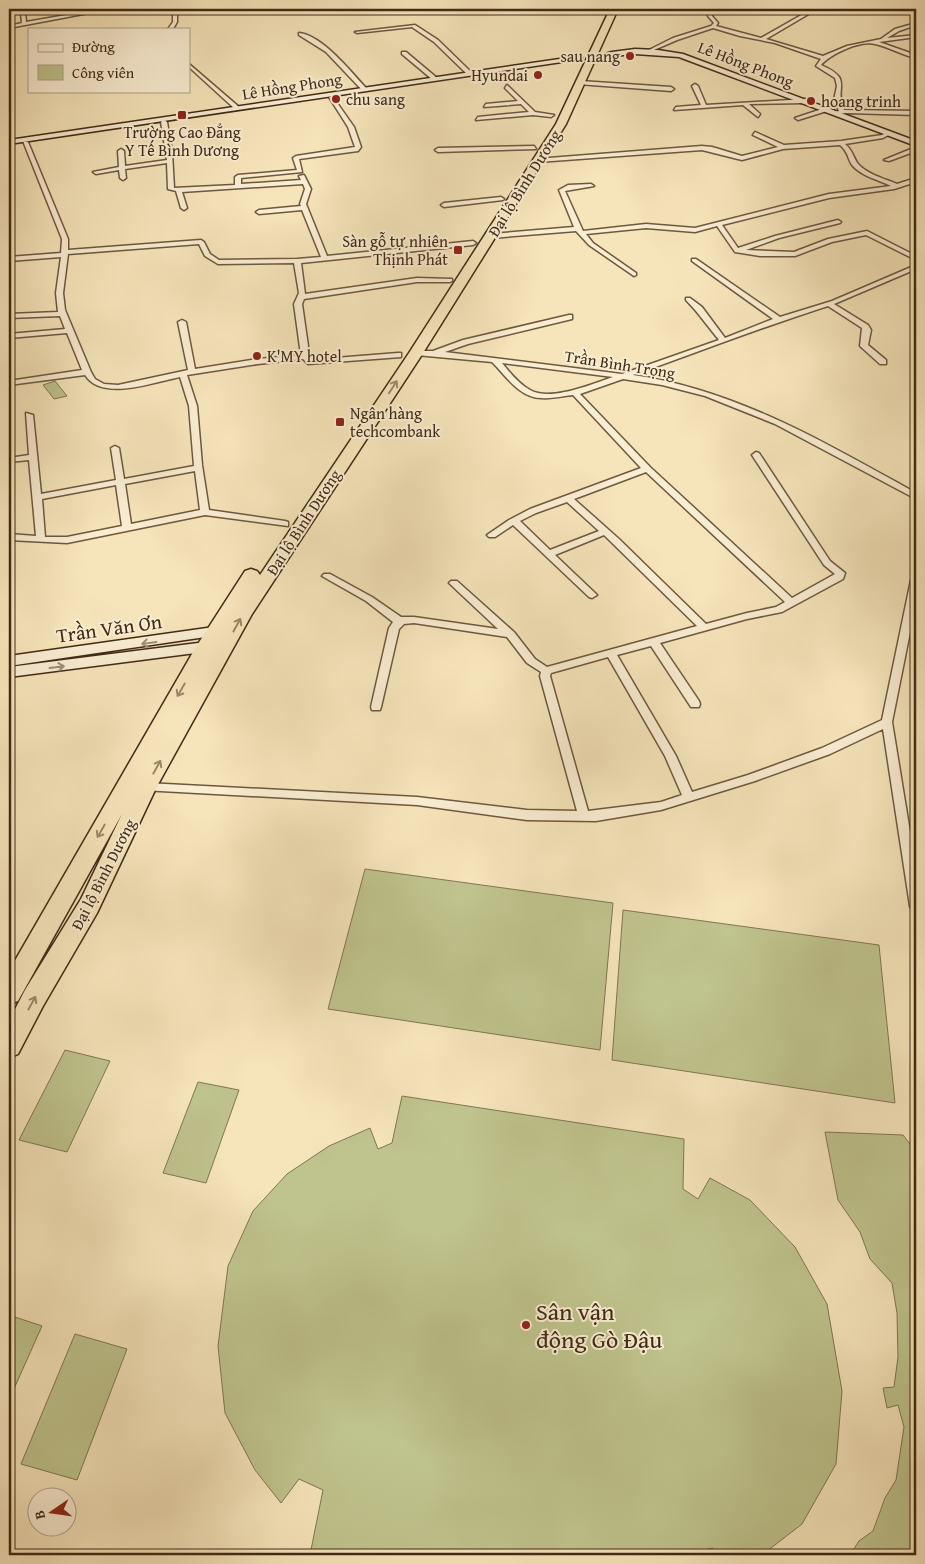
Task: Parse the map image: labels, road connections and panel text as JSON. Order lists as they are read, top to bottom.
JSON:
{
  "streets": {
    "highway": ["Đại lộ Bình Dương"],
    "street": ["Lê Hồng Phong", "Trần Bình Trọng", "Trần Văn Ơn"]
  },
  "crossings": [
    ["Lê Hồng Phong", "Đại lộ Bình Dương"],
    ["Đại lộ Bình Dương", "Trần Bình Trọng"],
    ["Đại lộ Bình Dương", "Trần Văn Ơn"]
  ],
  "places": {
    "other": [
      "sau nang",
      "Hyundai",
      "chu sang",
      "hoang trinh",
      "K'MY hotel",
      "Sân vận động Gò Đậu"
    ],
    "transit": ["Trường Cao Đẳng Y Tế Bình Dương", "Sàn gỗ tự nhiên Thịnh Phát", "Ngân hàng techcombank"]
  },
  "legend": ["Đường", "Công viên"],
  "north": "left"
}
